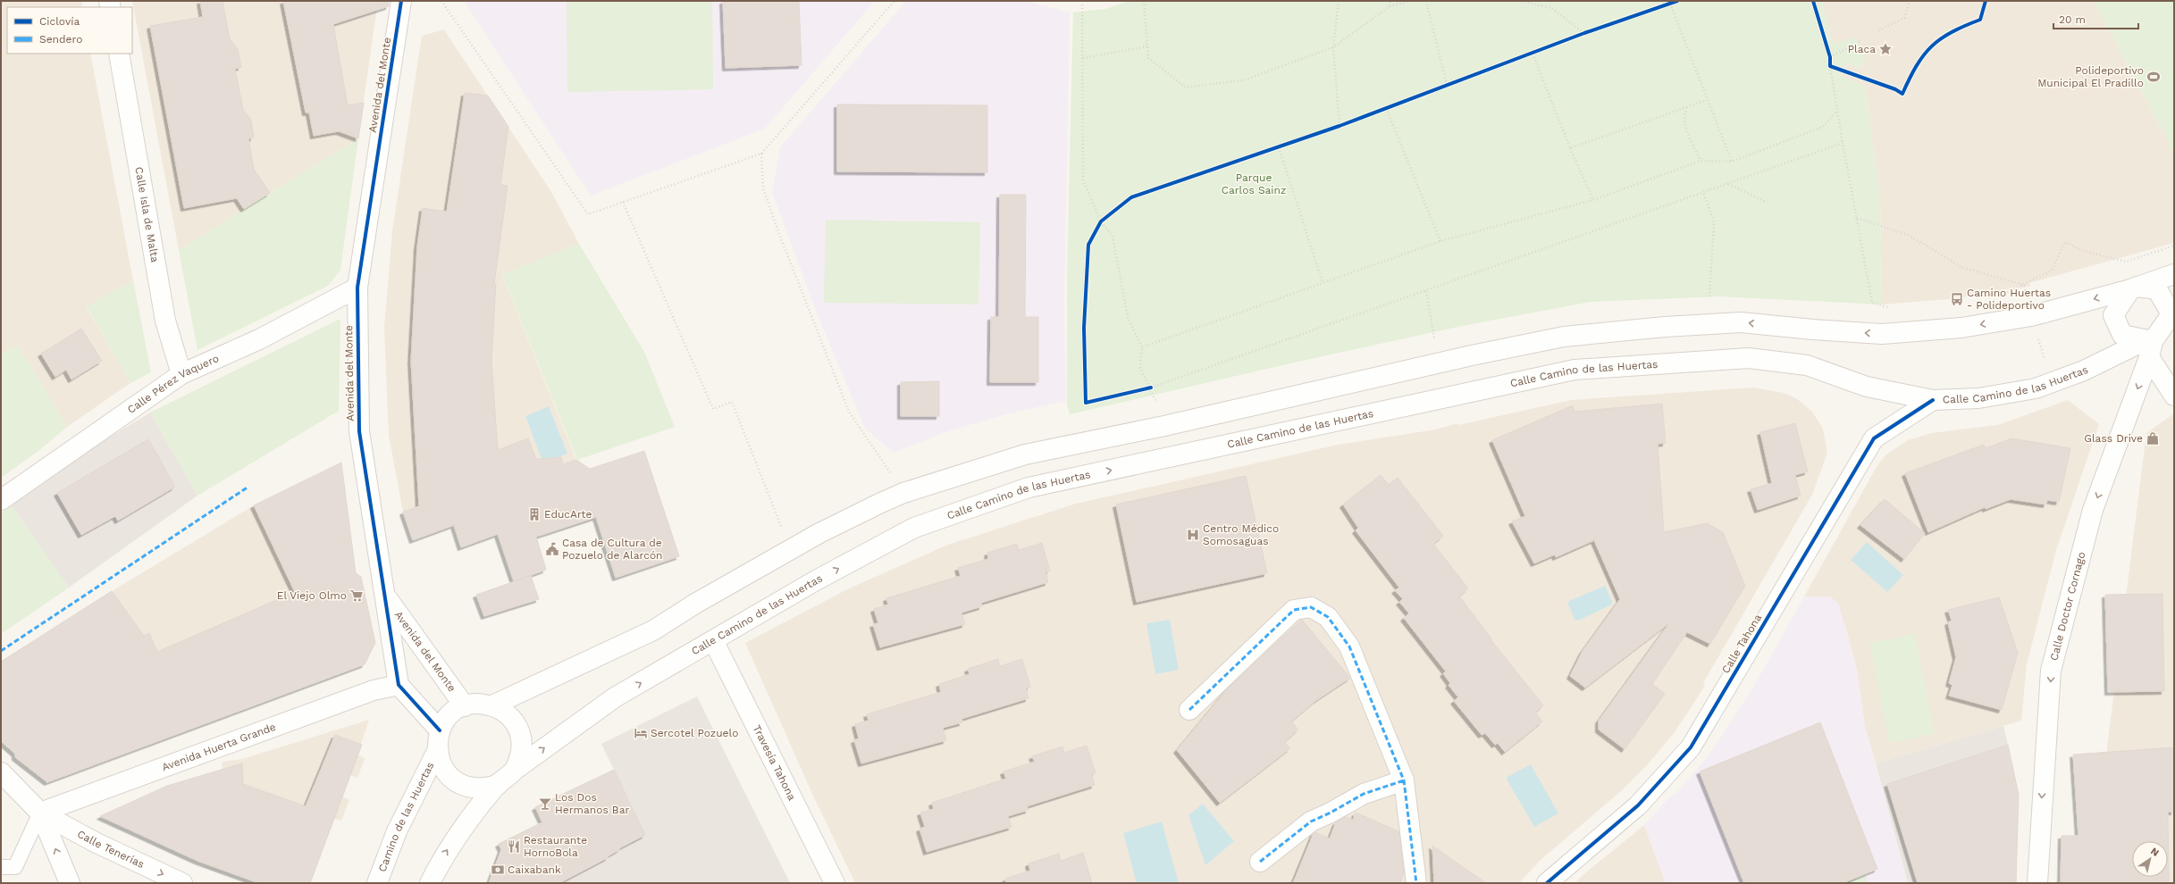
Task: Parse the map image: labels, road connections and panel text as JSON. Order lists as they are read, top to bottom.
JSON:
{
  "streets": {
    "street": [
      "Avenida del Monte",
      "Calle Isla de Malta",
      "Calle Camino de las Huertas",
      "Calle Pérez Vaquero",
      "Calle Doctor Cornago",
      "Calle Tahona",
      "Avenida Huerta Grande",
      "Travesía Tahona",
      "Camino de las Huertas",
      "Calle Tenerías"
    ]
  },
  "crossings": [
    ["Avenida del Monte", "Calle Camino de las Huertas"],
    ["Avenida del Monte", "Calle Pérez Vaquero"],
    ["Avenida del Monte", "Avenida Huerta Grande"],
    ["Avenida del Monte", "Camino de las Huertas"],
    ["Calle Isla de Malta", "Calle Pérez Vaquero"],
    ["Calle Camino de las Huertas", "Calle Doctor Cornago"],
    ["Calle Camino de las Huertas", "Calle Tahona"],
    ["Calle Camino de las Huertas", "Travesía Tahona"],
    ["Calle Camino de las Huertas", "Camino de las Huertas"],
    ["Avenida Huerta Grande", "Calle Tenerías"]
  ],
  "one_way": ["Calle Doctor Cornago", "Calle Tenerías"],
  "parks": ["Parque Carlos Sainz"],
  "places": {
    "place": ["Placa"],
    "sports": ["Polideportivo Municipal El Pradillo"],
    "bus stop": ["Camino Huertas - Polideportivo"],
    "shop": ["Glass Drive"],
    "building": ["EducArte"],
    "hospital": ["Centro Médico Somosaguas"],
    "public building": ["Casa de Cultura de Pozuelo de Alarcón"],
    "supermarket": ["El Viejo Olmo"],
    "hotel": ["Sercotel Pozuelo"],
    "bar": ["Los Dos Hermanos Bar"],
    "restaurant": ["Restaurante HornoBola"],
    "bank": ["Caixabank"]
  },
  "legend": ["Ciclovía", "Sendero"],
  "scale_bar": "20 m",
  "north": "top right"
}
